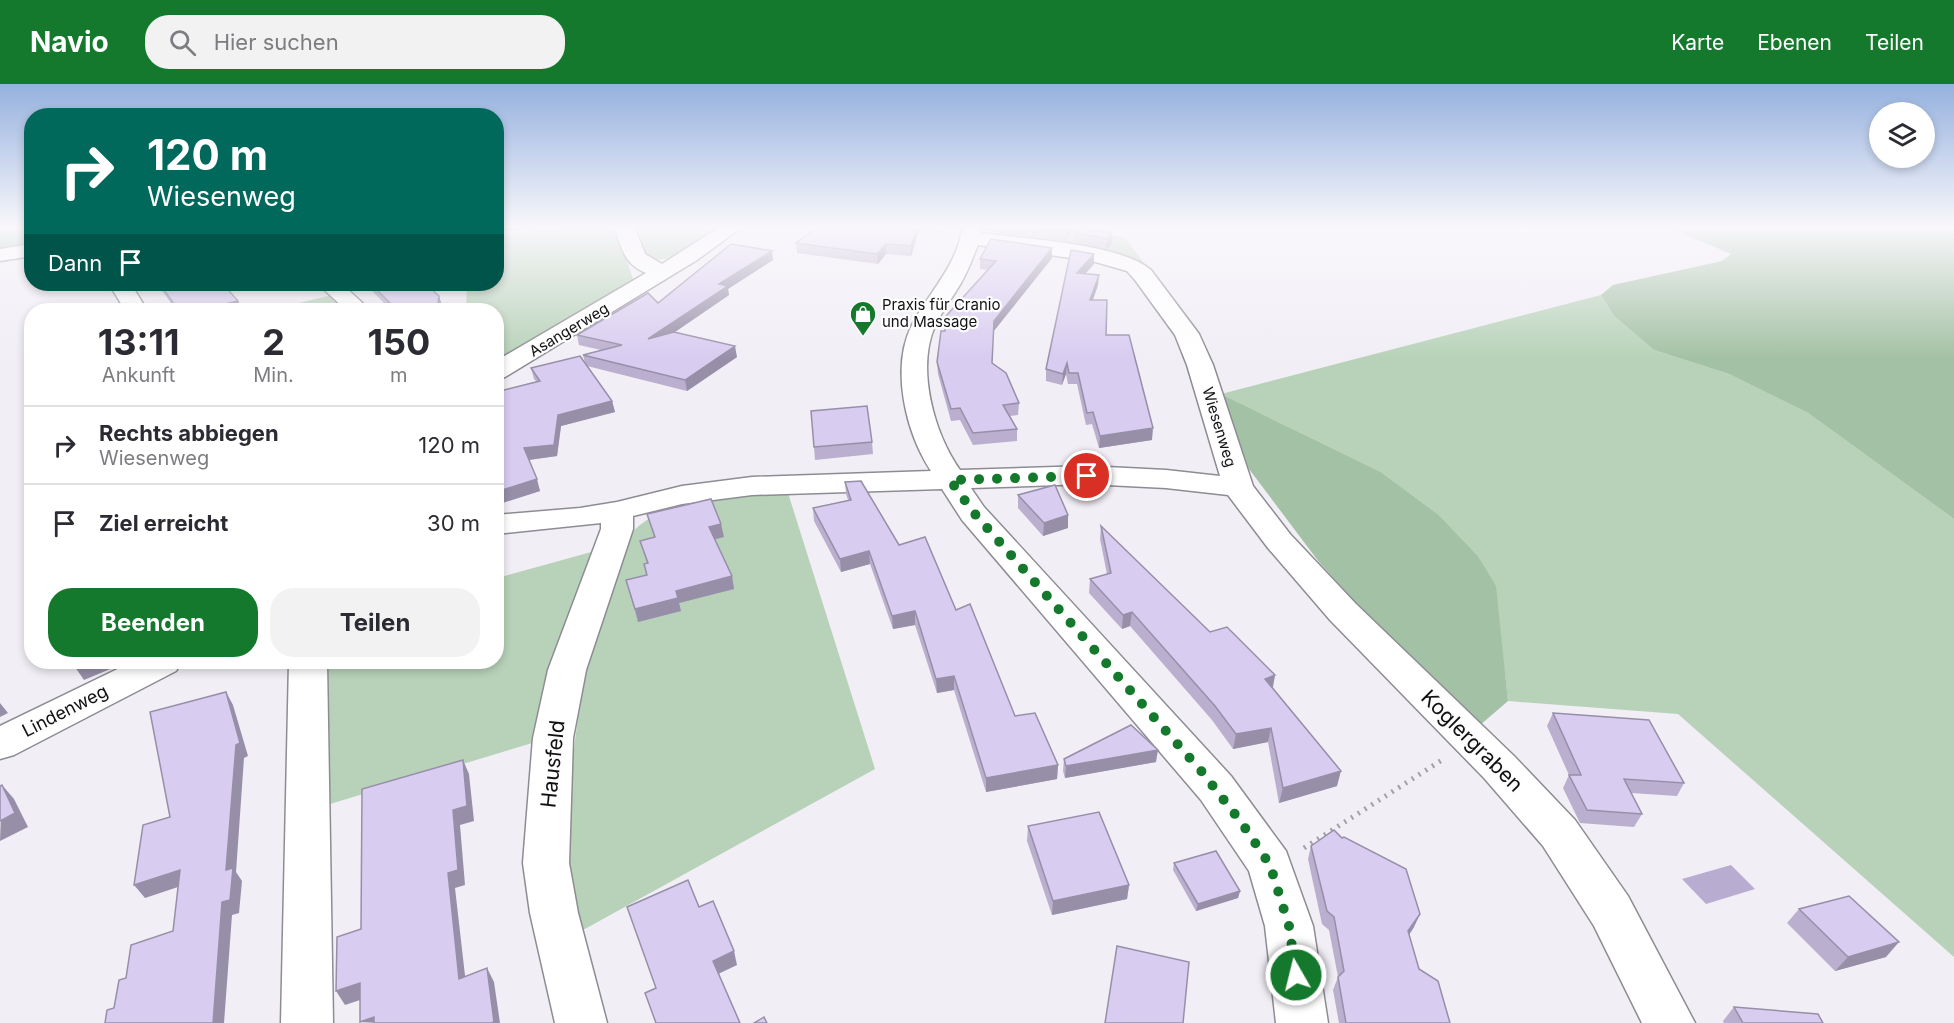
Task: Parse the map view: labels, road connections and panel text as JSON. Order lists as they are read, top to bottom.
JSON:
{
  "streets": {
    "street": [
      "Asangerweg",
      "Wiesenweg",
      "Lindenweg",
      "Koglergraben",
      "Hausfeld"
    ]
  },
  "crossings": [
    ["Wiesenweg", "Koglergraben"],
    ["Wiesenweg", "Hausfeld"]
  ],
  "places": {
    "shop": ["Praxis für Cranio und Massage"]
  },
  "page": {
    "header": "Navio",
    "search": "Hier suchen",
    "nav": ["Karte", "Ebenen", "Teilen"],
    "turn": ["120 m", "Wiesenweg"],
    "then": "Dann",
    "eta": [
      "13:11",
      "Ankunft",
      "2",
      "Min.",
      "150",
      "m"
    ],
    "list": [
      {
        "name": "Rechts abbiegen",
        "note": "Wiesenweg",
        "value": "120 m"
      },
      {
        "name": "Ziel erreicht",
        "value": "30 m"
      }
    ],
    "buttons": ["Beenden", "Teilen"]
  }
}
